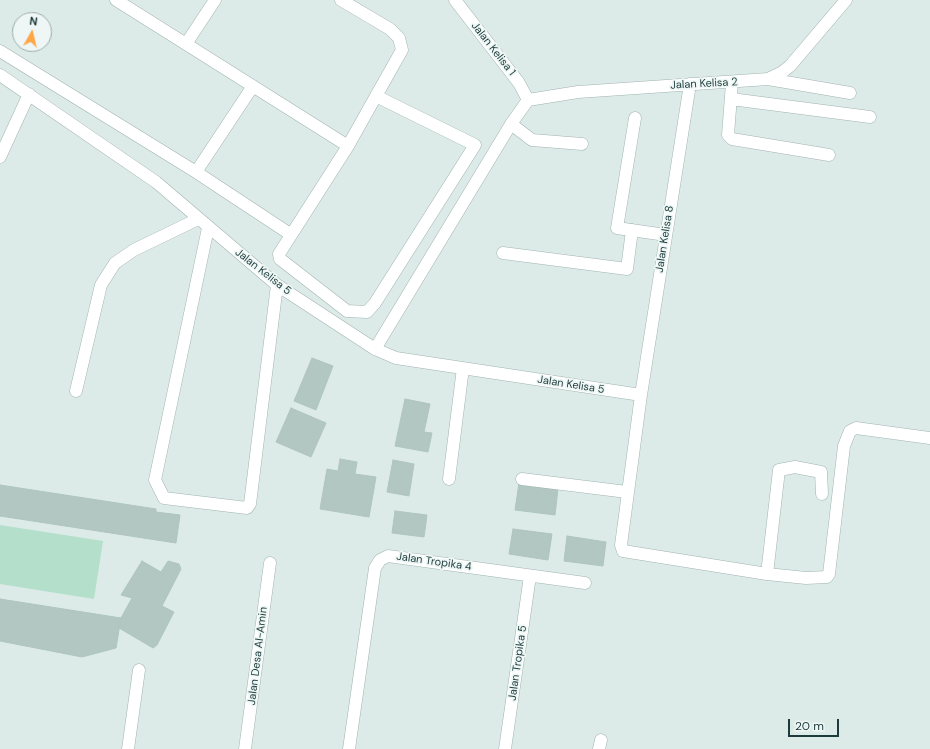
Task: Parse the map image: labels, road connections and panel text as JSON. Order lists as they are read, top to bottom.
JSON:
{
  "streets": {
    "street": [
      "Jalan Kelisa 1",
      "Jalan Kelisa 2",
      "Jalan Kelisa 8",
      "Jalan Kelisa 5",
      "Jalan Tropika 4",
      "Jalan Desa Al-Amin",
      "Jalan Tropika 5"
    ]
  },
  "crossings": [
    ["Jalan Kelisa 1", "Jalan Kelisa 2"],
    ["Jalan Kelisa 2", "Jalan Kelisa 8"],
    ["Jalan Kelisa 8", "Jalan Kelisa 5"],
    ["Jalan Tropika 4", "Jalan Tropika 5"]
  ],
  "scale_bar": "20 m",
  "north": "top"
}
